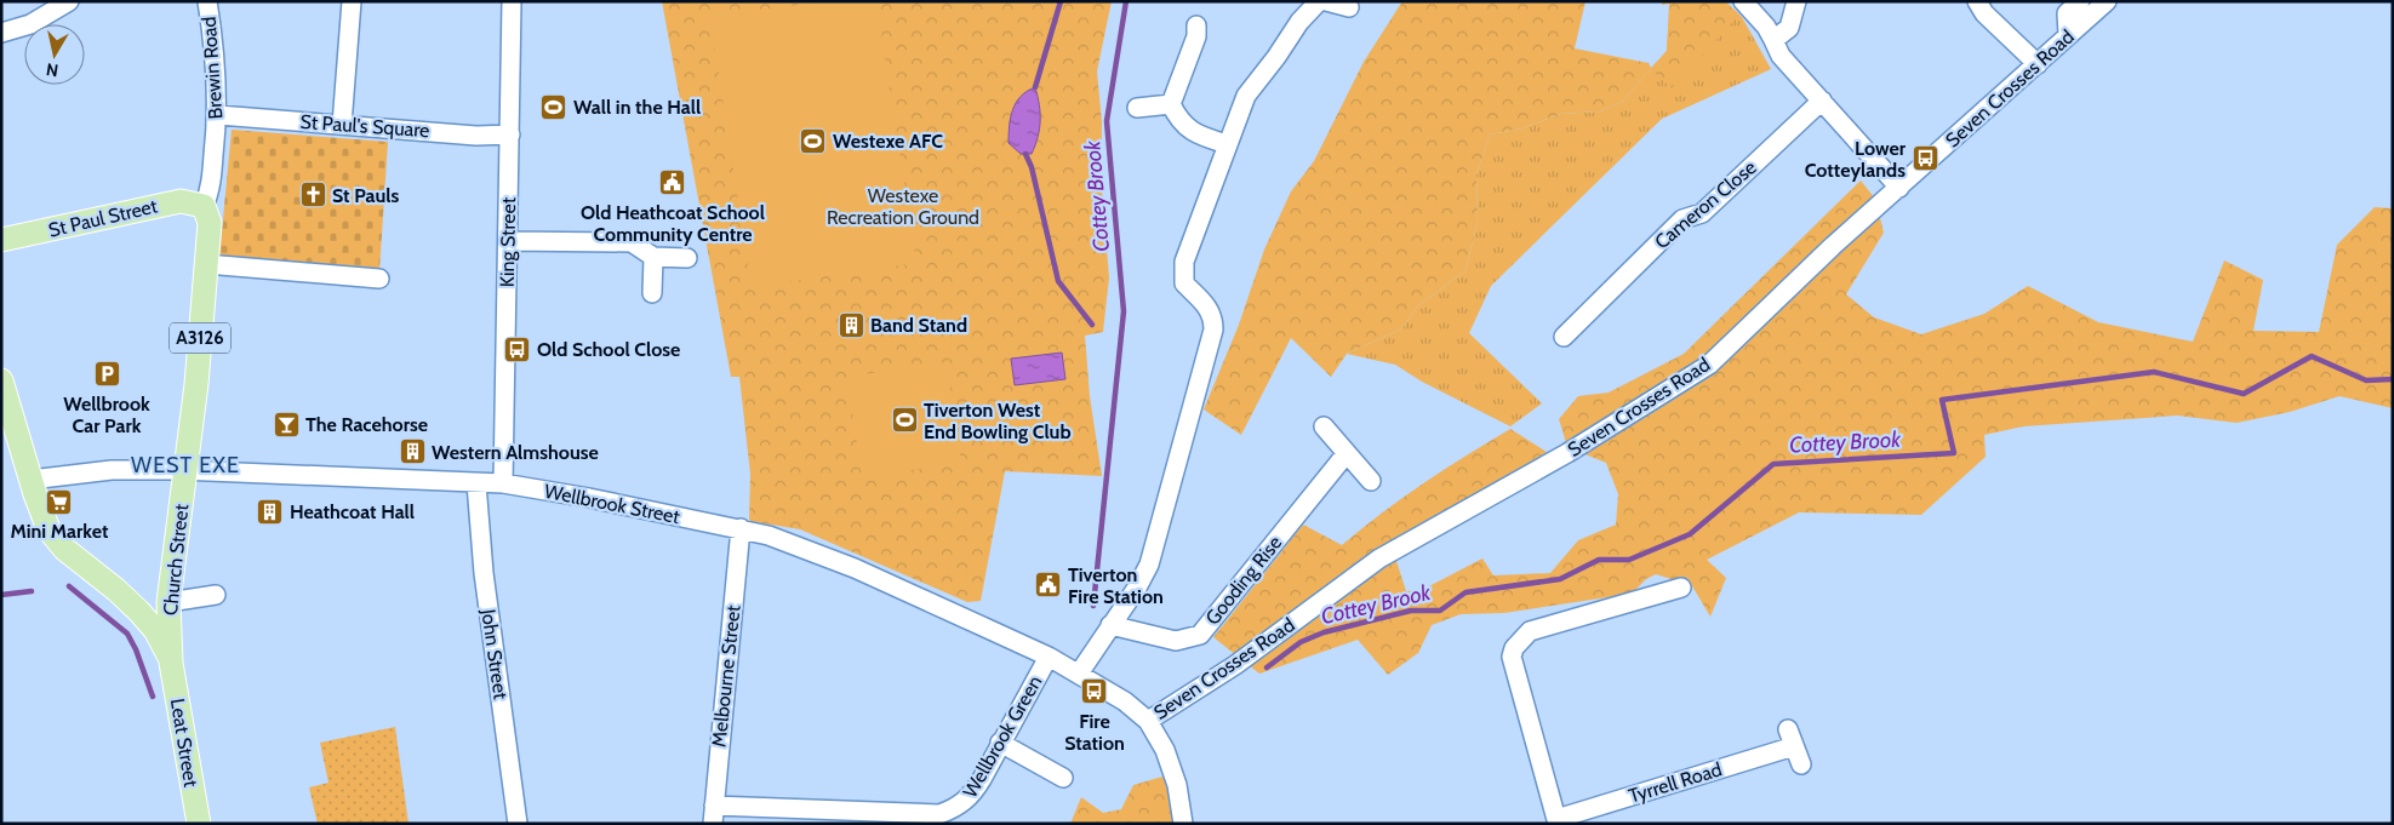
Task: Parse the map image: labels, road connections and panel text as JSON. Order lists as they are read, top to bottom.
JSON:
{
  "streets": {
    "main road": [
      "St Paul Street",
      "A3126",
      "Church Street",
      "Leat Street"
    ],
    "street": [
      "Brewin Road",
      "Seven Crosses Road",
      "St Paul's Square",
      "Cameron Close",
      "King Street",
      "Wellbrook Street",
      "Gooding Rise",
      "John Street",
      "Melbourne Street",
      "Wellbrook Green",
      "Tyrrell Road"
    ]
  },
  "crossings": [
    ["Brewin Road", "St Paul's Square"],
    ["Brewin Road", "St Paul Street"],
    ["Brewin Road", "Church Street"],
    ["Seven Crosses Road", "Wellbrook Street"],
    ["St Paul's Square", "King Street"],
    ["St Paul Street", "Church Street"],
    ["King Street", "Wellbrook Street"],
    ["A3126", "Wellbrook Street"],
    ["A3126", "Church Street"],
    ["A3126", "Leat Street"],
    ["Wellbrook Street", "Church Street"],
    ["Wellbrook Street", "John Street"],
    ["Wellbrook Street", "Melbourne Street"],
    ["Wellbrook Street", "Wellbrook Green"],
    ["Church Street", "Leat Street"],
    ["Melbourne Street", "Wellbrook Green"]
  ],
  "districts": ["WEST EXE"],
  "water": ["Cottey Brook"],
  "parks": ["Westexe Recreation Ground"],
  "places": {
    "sports": ["Wall in the Hall", "Westexe AFC", "Tiverton West End Bowling Club"],
    "bus stop": ["Lower Cotteylands", "Old School Close", "Fire Station"],
    "public building": ["Old Heathcoat School Community Centre", "Tiverton Fire Station"],
    "church": ["St Pauls"],
    "building": ["Band Stand", "Western Almshouse", "Heathcoat Hall"],
    "parking": ["Wellbrook Car Park"],
    "bar": ["The Racehorse"],
    "supermarket": ["Mini Market"]
  },
  "north": "bottom"
}
